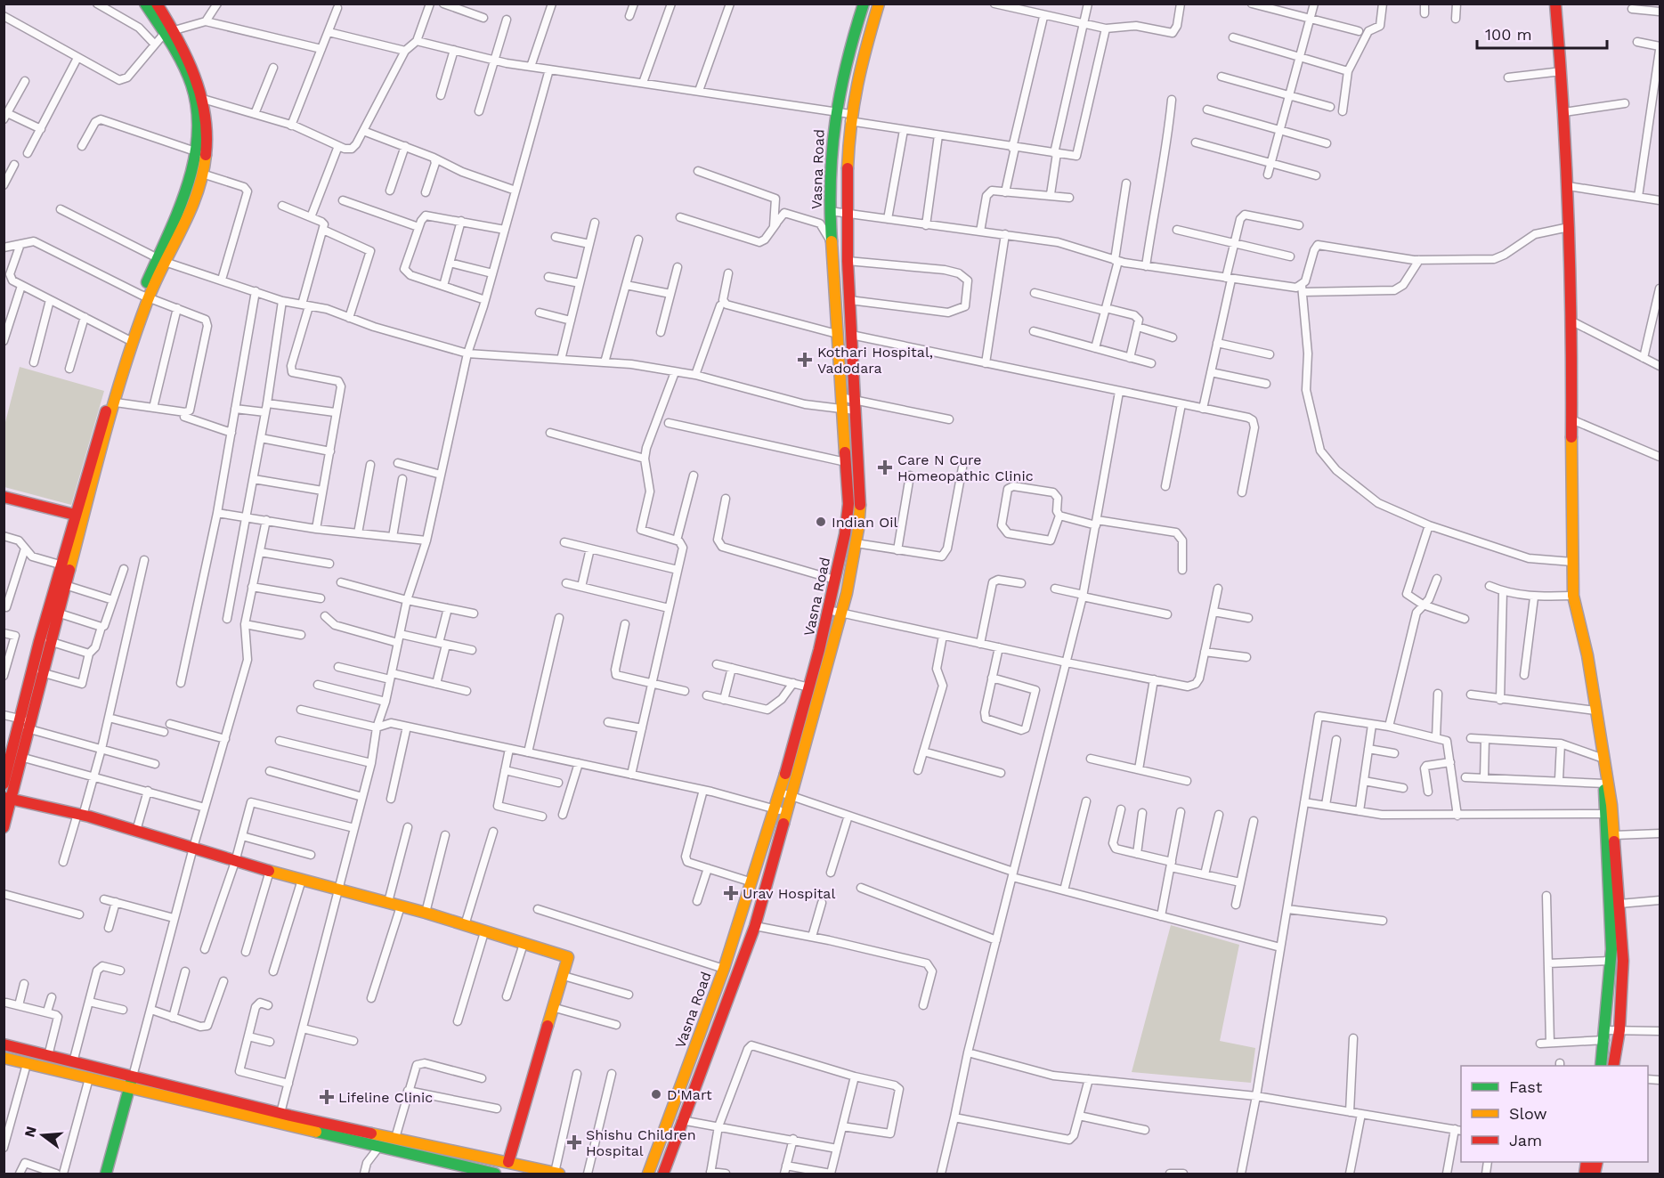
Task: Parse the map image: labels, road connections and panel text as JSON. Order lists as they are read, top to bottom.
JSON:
{
  "streets": {
    "street": ["Vasna Road"]
  },
  "places": {
    "health": [
      "Kothari Hospital, Vadodara",
      "Care N Cure Homeopathic Clinic",
      "Urav Hospital",
      "Lifeline Clinic",
      "Shishu Children Hospital"
    ],
    "other": ["Indian Oil", "D'Mart"]
  },
  "legend": ["Fast", "Slow", "Jam"],
  "scale_bar": "100 m",
  "north": "left"
}
